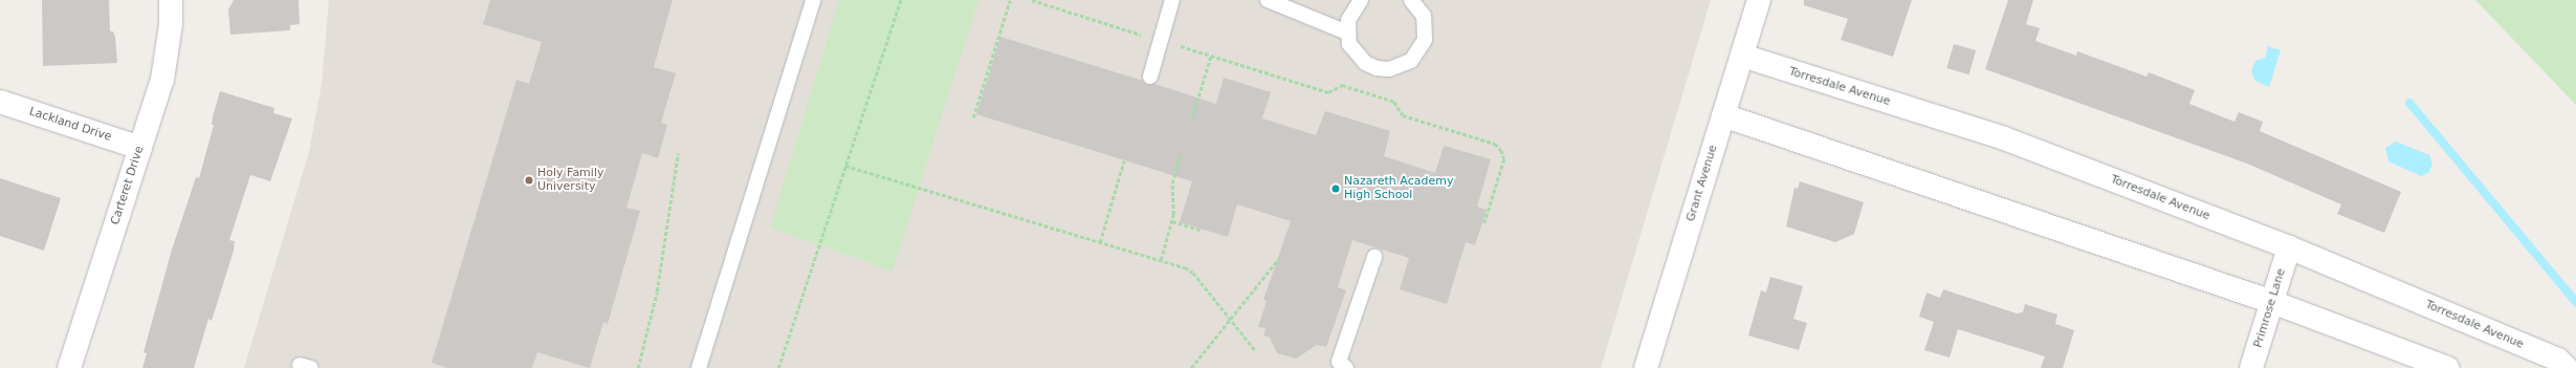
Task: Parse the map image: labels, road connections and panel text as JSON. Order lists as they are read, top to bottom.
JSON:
{
  "streets": {
    "street": [
      "Torresdale Avenue",
      "Lackland Drive",
      "Grant Avenue",
      "Carteret Drive",
      "Primrose Lane"
    ]
  },
  "crossings": [
    ["Torresdale Avenue", "Grant Avenue"],
    ["Torresdale Avenue", "Primrose Lane"],
    ["Lackland Drive", "Carteret Drive"]
  ],
  "places": ["Holy Family University", "Nazareth Academy High School"]
}
